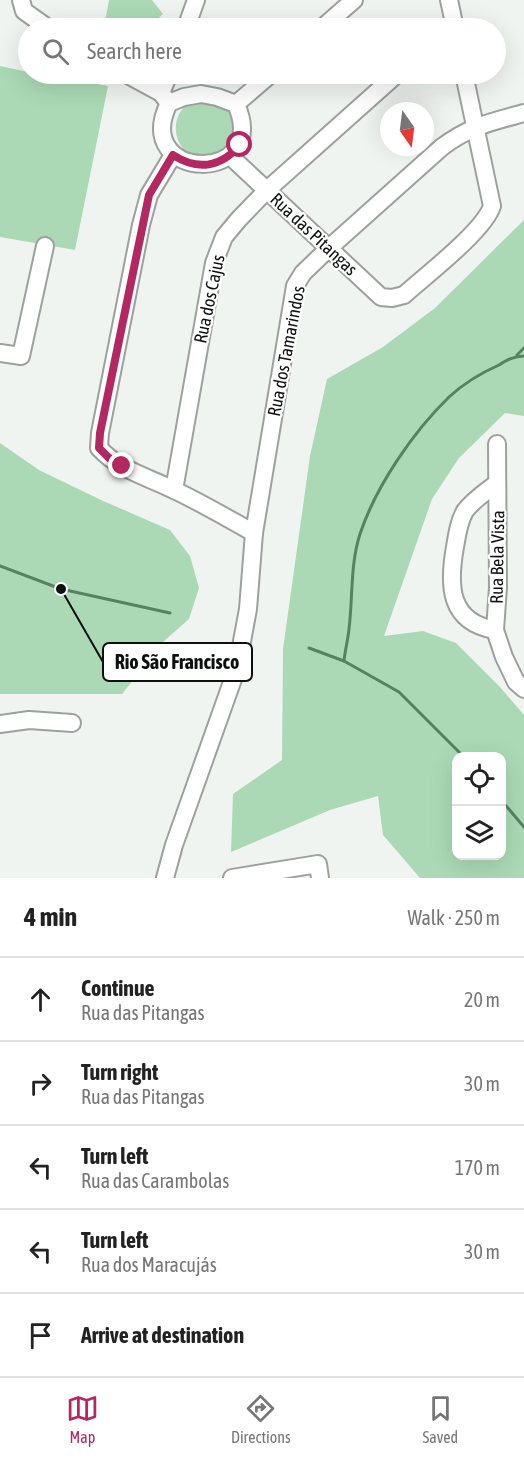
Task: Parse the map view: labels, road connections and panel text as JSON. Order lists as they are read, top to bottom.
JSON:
{
  "streets": {
    "street": [
      "Rua das Pitangas",
      "Rua dos Cajus",
      "Rua dos Tamarindos",
      "Rua Bela Vista"
    ]
  },
  "crossings": [
    ["Rua das Pitangas", "Rua dos Cajus"],
    ["Rua das Pitangas", "Rua dos Tamarindos"]
  ],
  "places": ["Rio São Francisco"],
  "north": "bottom",
  "page": {
    "search": "Search here",
    "heading": ["4 min", "Walk · 250 m"],
    "list": [
      ["Continue", "Rua das Pitangas", "20 m"],
      ["Turn right", "Rua das Pitangas", "30 m"],
      ["Turn left", "Rua das Carambolas", "170 m"],
      ["Turn left", "Rua dos Maracujás", "30 m"],
      "Arrive at destination"
    ],
    "nav": ["Map", "Directions", "Saved"]
  }
}
